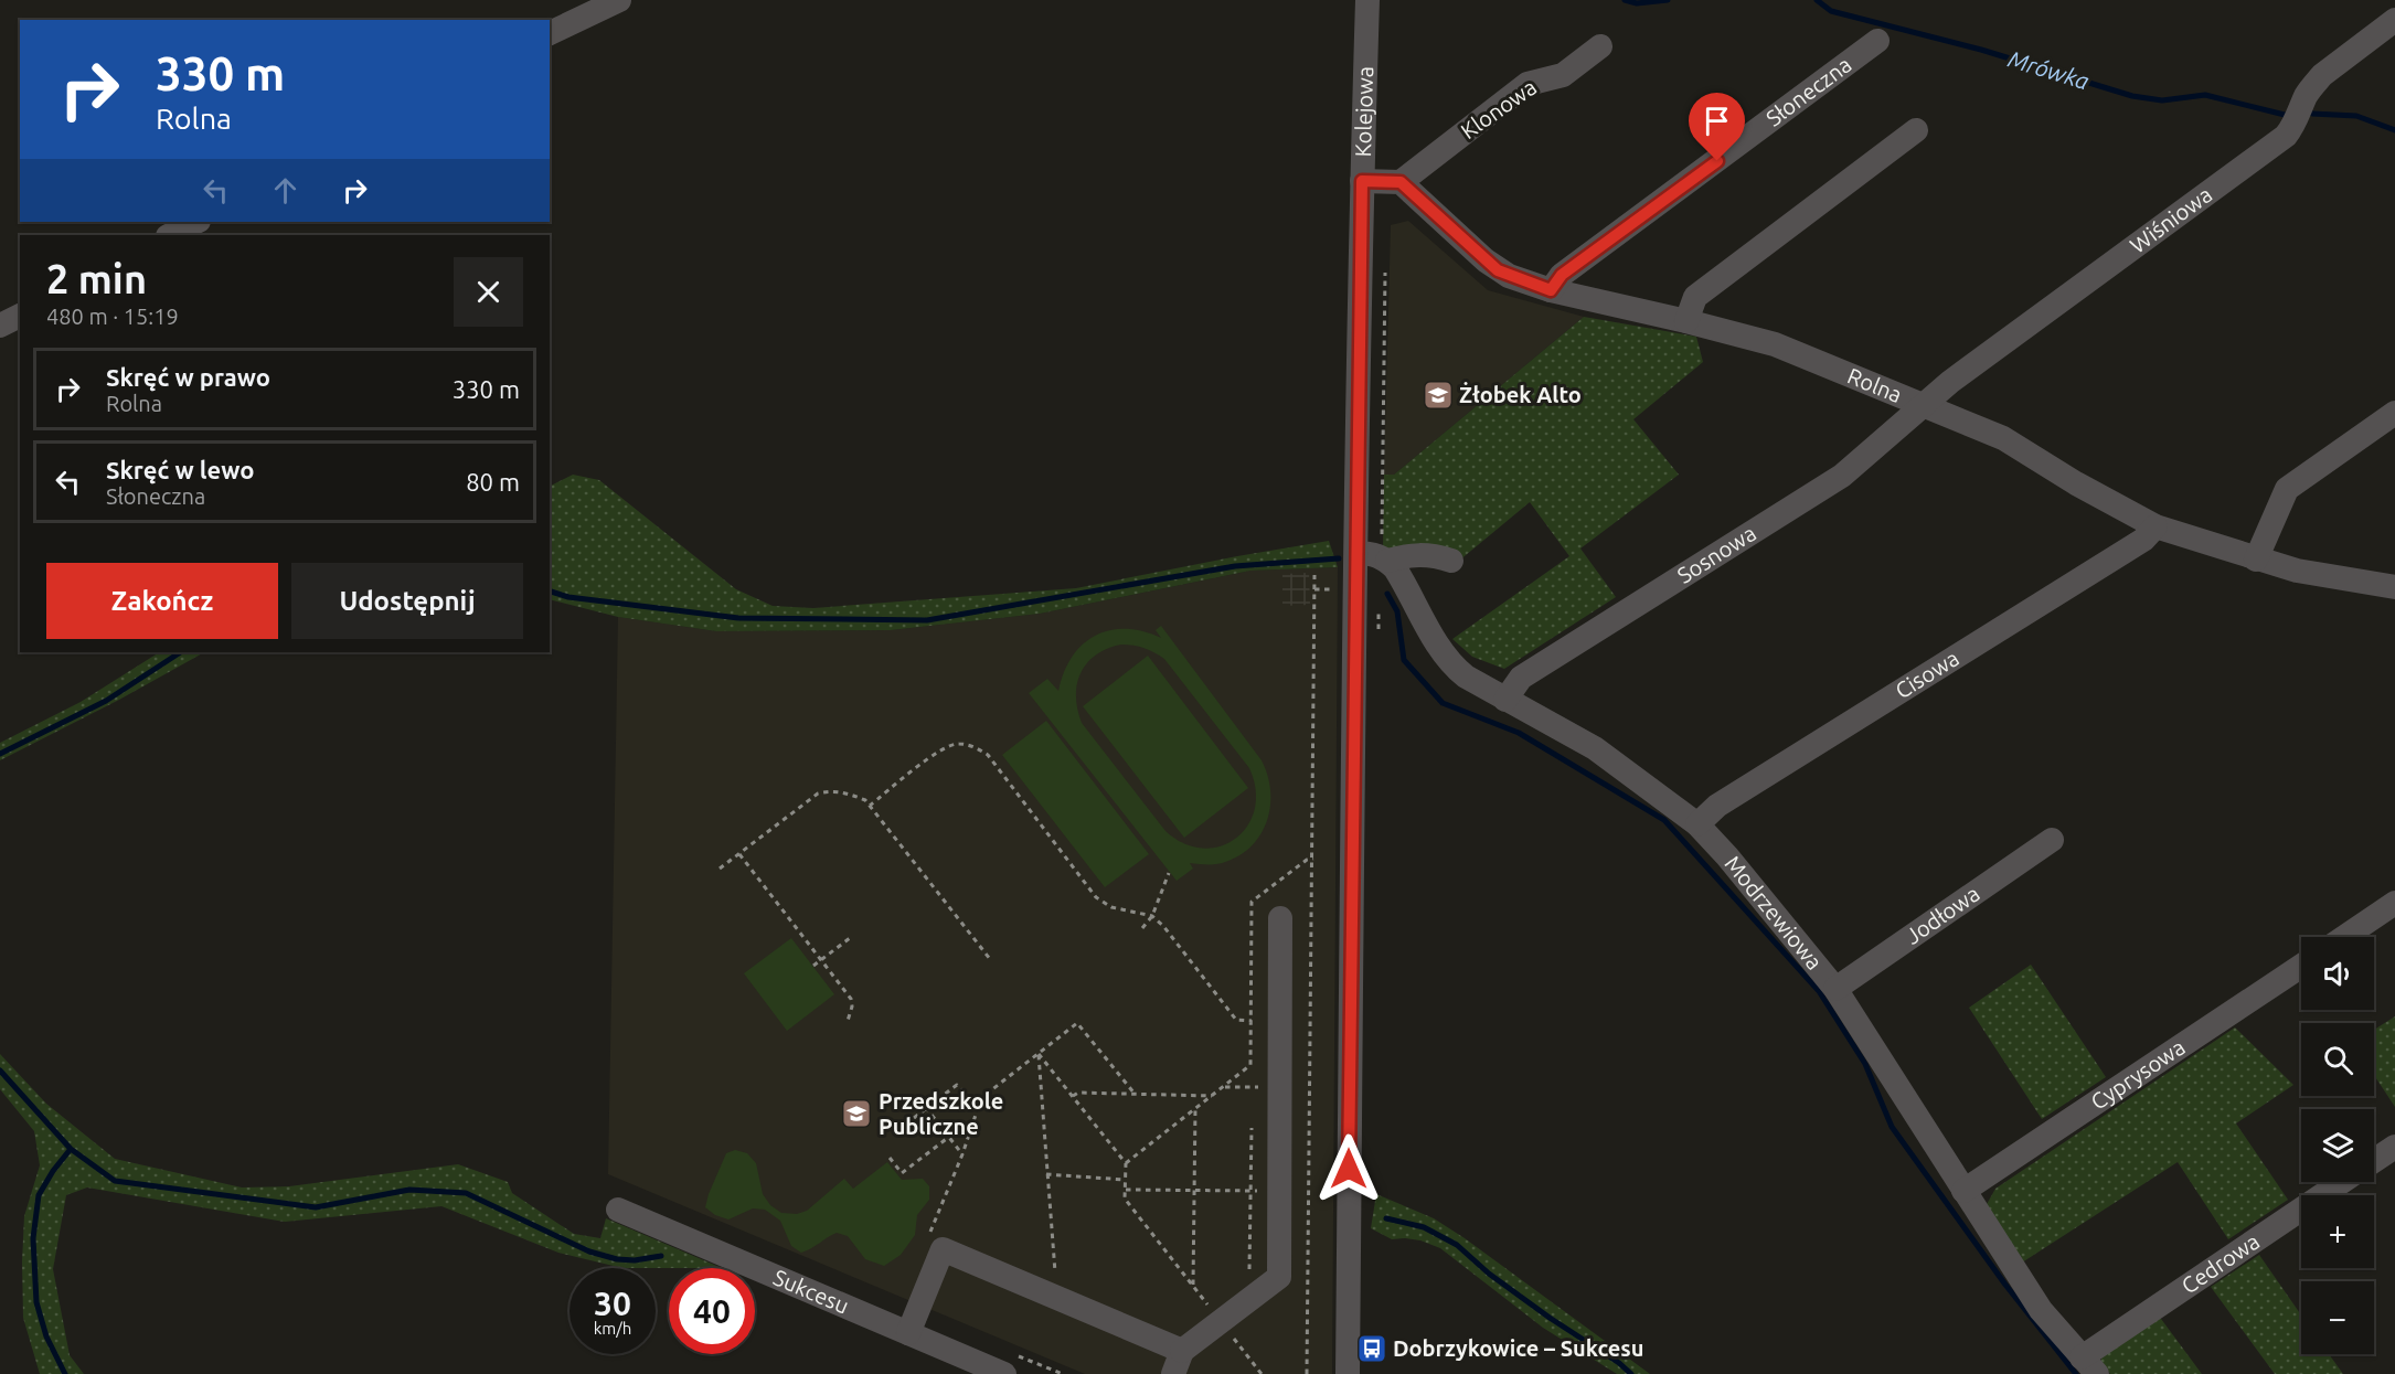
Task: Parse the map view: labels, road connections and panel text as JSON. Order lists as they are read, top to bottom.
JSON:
{
  "streets": {
    "street": [
      "Słoneczna",
      "Klonowa",
      "Kolejowa",
      "Wiśniowa",
      "Rolna",
      "Sosnowa",
      "Cisowa",
      "Modrzewiowa",
      "Jodłowa",
      "Cyprysowa",
      "Cedrowa",
      "Sukcesu"
    ]
  },
  "crossings": [
    ["Słoneczna", "Rolna"],
    ["Klonowa", "Rolna"],
    ["Wiśniowa", "Rolna"],
    ["Wiśniowa", "Sosnowa"],
    ["Rolna", "Sosnowa"],
    ["Rolna", "Cisowa"],
    ["Sosnowa", "Modrzewiowa"],
    ["Cisowa", "Modrzewiowa"],
    ["Modrzewiowa", "Jodłowa"],
    ["Modrzewiowa", "Cyprysowa"],
    ["Modrzewiowa", "Cedrowa"]
  ],
  "water": ["Mrówka"],
  "places": {
    "school or university": ["Żłobek Alto", "Przedszkole Publiczne"],
    "bus stop": ["Dobrzykowice – Sukcesu"]
  },
  "page": {
    "turn": ["330 m", "Rolna"],
    "heading": ["2 min", "480 m · 15:19"],
    "list": [
      {
        "name": "Skręć w prawo",
        "note": "Rolna",
        "value": "330 m"
      },
      {
        "name": "Skręć w lewo",
        "note": "Słoneczna",
        "value": "80 m"
      }
    ],
    "buttons": ["Zakończ", "Udostępnij"],
    "map_buttons": ["+", "−"],
    "speed": "30 km/h",
    "limit": "40"
  }
}
